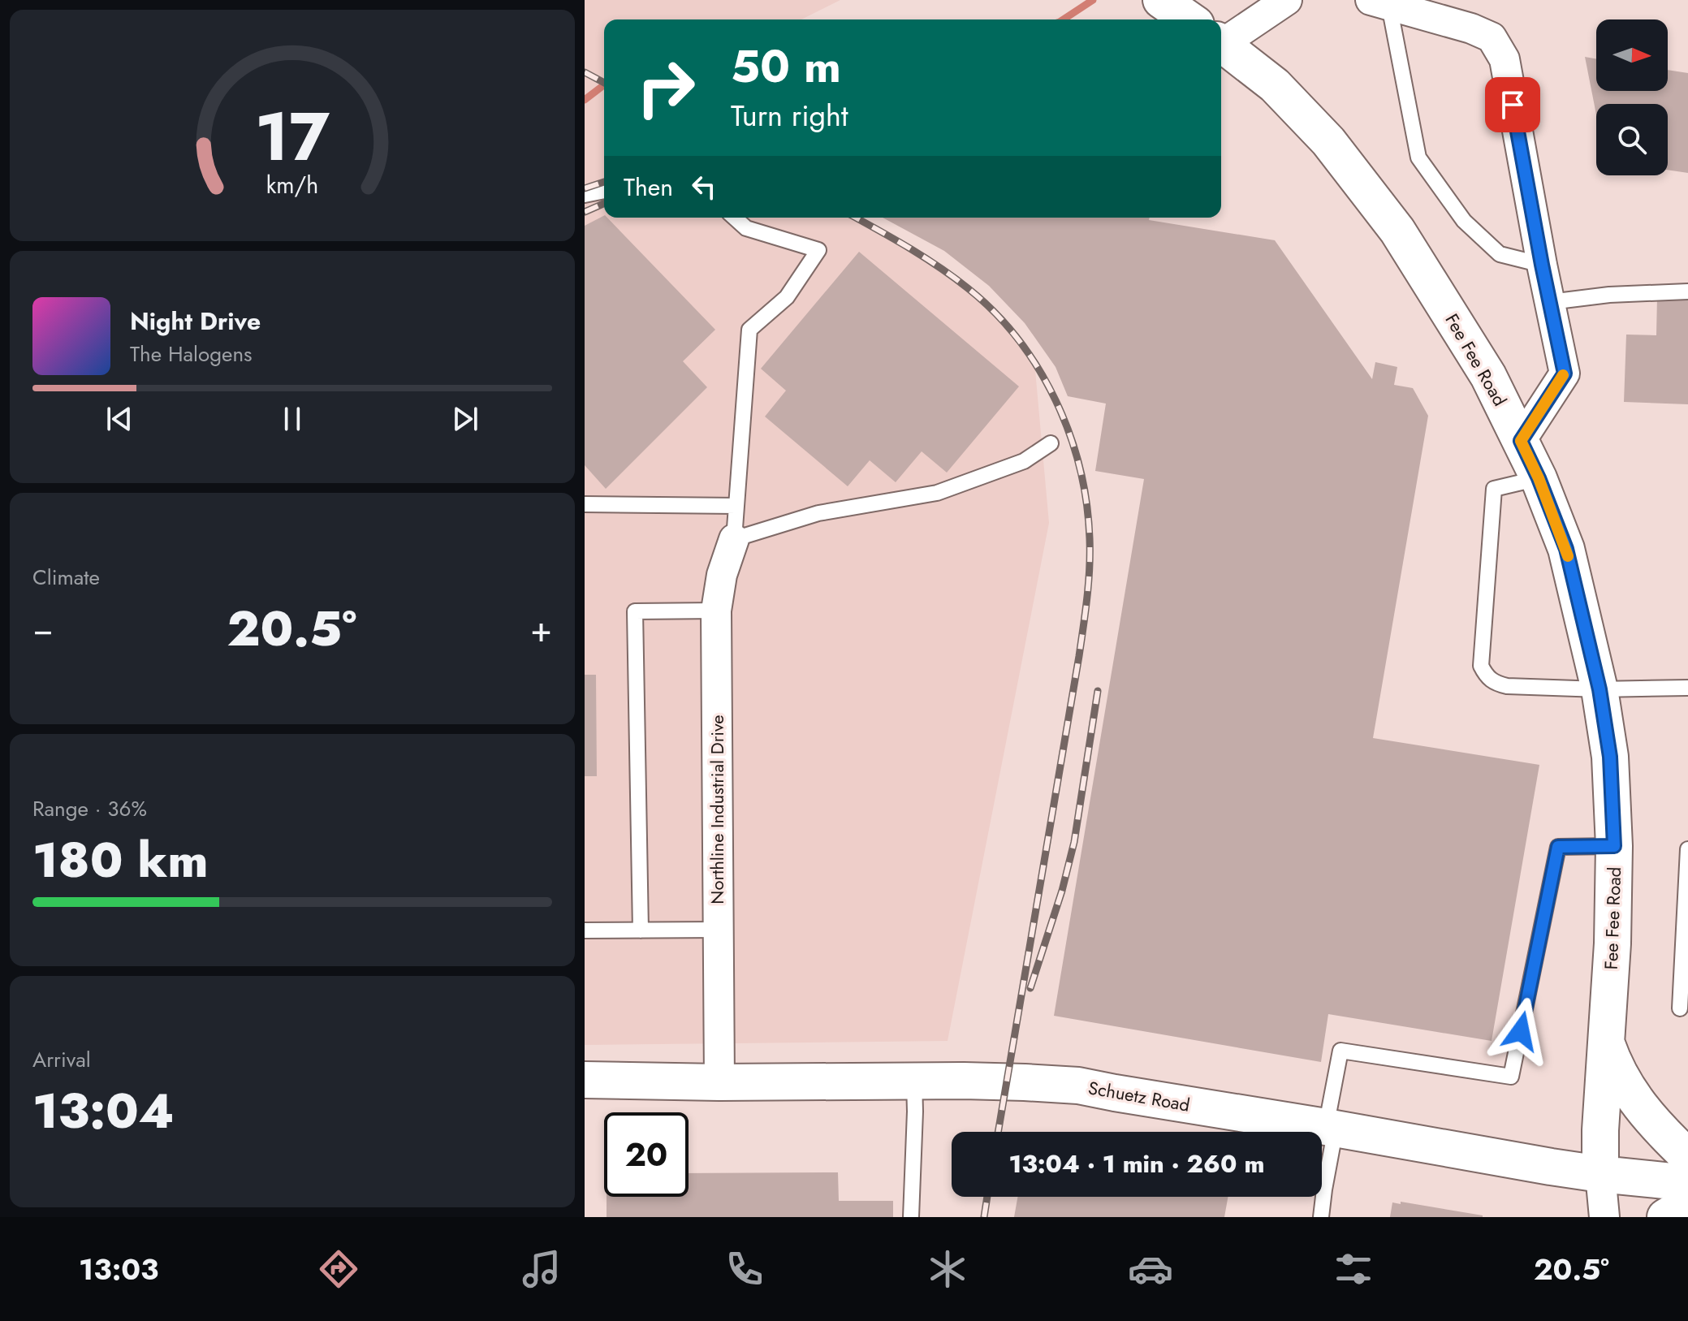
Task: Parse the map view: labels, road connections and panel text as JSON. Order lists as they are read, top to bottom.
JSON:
{
  "streets": {
    "main road": ["Fee Fee Road", "Schuetz Road"],
    "street": ["Northline Industrial Drive"]
  },
  "crossings": [
    ["Fee Fee Road", "Schuetz Road"],
    ["Northline Industrial Drive", "Schuetz Road"]
  ],
  "north": "right",
  "page": {
    "turn": ["50 m", "Turn right"],
    "then": "Then",
    "song": ["Night Drive", "The Halogens"],
    "tile": [
      "Climate",
      ["Range · 36%", "180 km"],
      ["Arrival", "13:04"]
    ],
    "heat": ["−", "20.5°", "+"],
    "limit": "20",
    "trip": "13:04 · 1 min · 260 m",
    "tabs": ["13:03", "20.5°"],
    "gauge": ["17", "km/h"]
  }
}
